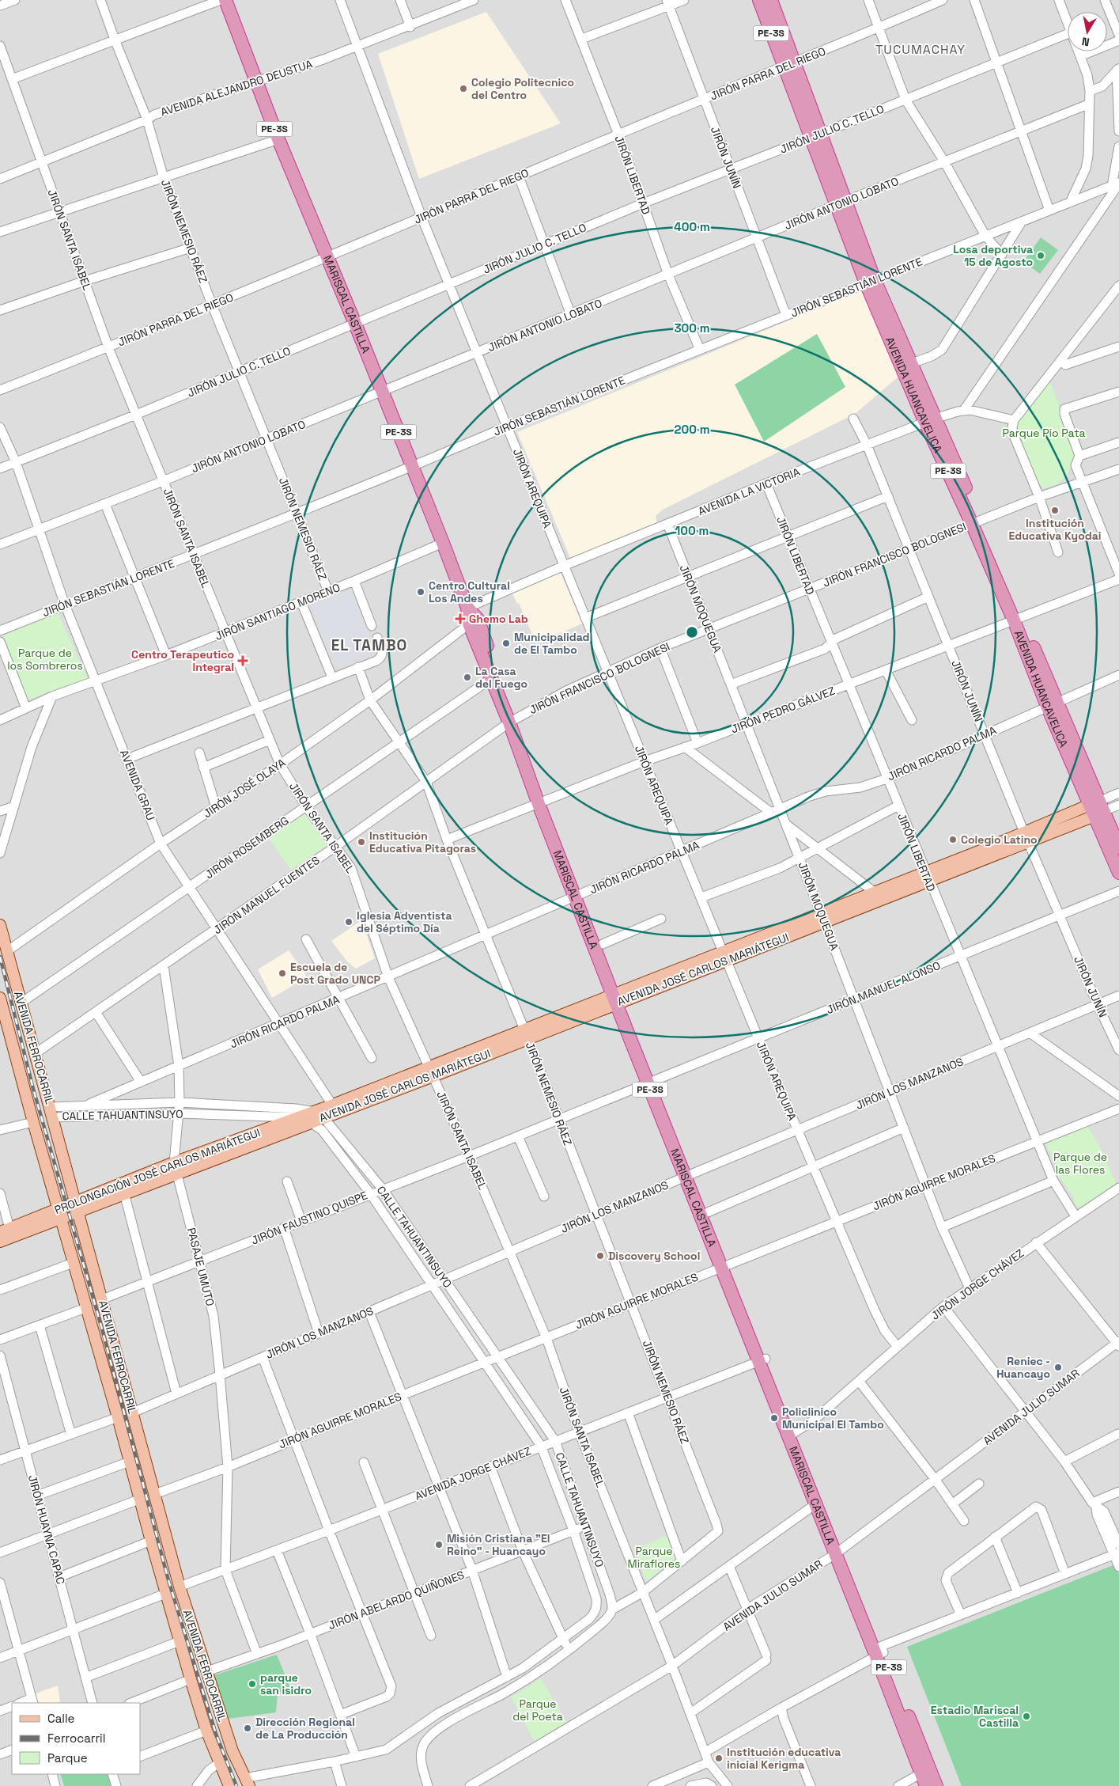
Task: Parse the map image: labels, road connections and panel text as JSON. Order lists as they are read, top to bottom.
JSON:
{
  "streets": {
    "highway": ["PE-3S", "MARISCAL CASTILLA", "AVENIDA HUANCAVELICA"],
    "main road": ["AVENIDA JOSÉ CARLOS MARIÁTEGUI", "AVENIDA FERROCARRIL", "PROLONGACIÓN JOSÉ CARLOS MARIÁTEGUI"],
    "street": [
      "JIRÓN PARRA DEL RIEGO",
      "AVENIDA ALEJANDRO DEUSTUA",
      "JIRÓN JULIO C. TELLO",
      "JIRÓN JUNÍN",
      "JIRÓN LIBERTAD",
      "JIRÓN ANTONIO LOBATO",
      "JIRÓN NEMESIO RÁEZ",
      "JIRÓN SANTA ISABEL",
      "JIRÓN SEBASTIÁN LORENTE",
      "JIRÓN AREQUIPA",
      "AVENIDA LA VICTORIA",
      "JIRÓN FRANCISCO BOLOGNESI",
      "JIRÓN MOQUEGUA",
      "JIRÓN SANTIAGO MORENO",
      "JIRÓN PEDRO GÁLVEZ",
      "JIRÓN RICARDO PALMA",
      "AVENIDA GRAU",
      "JIRÓN JOSÉ OLAYA",
      "JIRÓN ROSEMBERG",
      "JIRÓN MANUEL FUENTES",
      "JIRÓN MANUEL ALONSO",
      "JIRÓN LOS MANZANOS",
      "CALLE TAHUANTINSUYO",
      "JIRÓN AGUIRRE MORALES",
      "JIRÓN FAUSTINO QUISPE",
      "PASAJE UMUTO",
      "JIRÓN JORGE CHÁVEZ",
      "AVENIDA JULIO SUMAR",
      "AVENIDA JORGE CHÁVEZ",
      "JIRÓN HUAYNA CAPAC",
      "JIRÓN ABELARDO QUIÑONES"
    ]
  },
  "crossings": [
    ["PE-3S", "MARISCAL CASTILLA"],
    ["PE-3S", "AVENIDA JULIO SUMAR"],
    ["JIRÓN PARRA DEL RIEGO", "JIRÓN JUNÍN"],
    ["JIRÓN PARRA DEL RIEGO", "JIRÓN LIBERTAD"],
    ["JIRÓN PARRA DEL RIEGO", "JIRÓN NEMESIO RÁEZ"],
    ["JIRÓN PARRA DEL RIEGO", "JIRÓN SANTA ISABEL"],
    ["JIRÓN PARRA DEL RIEGO", "MARISCAL CASTILLA"],
    ["JIRÓN PARRA DEL RIEGO", "AVENIDA HUANCAVELICA"],
    ["JIRÓN PARRA DEL RIEGO", "JIRÓN AREQUIPA"],
    ["AVENIDA ALEJANDRO DEUSTUA", "JIRÓN NEMESIO RÁEZ"],
    ["AVENIDA ALEJANDRO DEUSTUA", "JIRÓN SANTA ISABEL"],
    ["AVENIDA ALEJANDRO DEUSTUA", "MARISCAL CASTILLA"],
    ["AVENIDA ALEJANDRO DEUSTUA", "JIRÓN AREQUIPA"],
    ["JIRÓN JULIO C. TELLO", "JIRÓN JUNÍN"],
    ["JIRÓN JULIO C. TELLO", "JIRÓN LIBERTAD"],
    ["JIRÓN JULIO C. TELLO", "JIRÓN NEMESIO RÁEZ"],
    ["JIRÓN JULIO C. TELLO", "JIRÓN SANTA ISABEL"],
    ["JIRÓN JULIO C. TELLO", "MARISCAL CASTILLA"],
    ["JIRÓN JULIO C. TELLO", "AVENIDA HUANCAVELICA"],
    ["JIRÓN JULIO C. TELLO", "JIRÓN AREQUIPA"],
    ["JIRÓN JULIO C. TELLO", "AVENIDA GRAU"],
    ["JIRÓN JUNÍN", "JIRÓN ANTONIO LOBATO"],
    ["JIRÓN JUNÍN", "JIRÓN SEBASTIÁN LORENTE"],
    ["JIRÓN JUNÍN", "AVENIDA LA VICTORIA"],
    ["JIRÓN JUNÍN", "JIRÓN FRANCISCO BOLOGNESI"],
    ["JIRÓN JUNÍN", "JIRÓN PEDRO GÁLVEZ"],
    ["JIRÓN JUNÍN", "JIRÓN RICARDO PALMA"],
    ["JIRÓN JUNÍN", "AVENIDA JOSÉ CARLOS MARIÁTEGUI"],
    ["JIRÓN JUNÍN", "JIRÓN MANUEL ALONSO"],
    ["JIRÓN JUNÍN", "JIRÓN LOS MANZANOS"],
    ["JIRÓN LIBERTAD", "JIRÓN ANTONIO LOBATO"],
    ["JIRÓN LIBERTAD", "JIRÓN SEBASTIÁN LORENTE"],
    ["JIRÓN LIBERTAD", "AVENIDA LA VICTORIA"],
    ["JIRÓN LIBERTAD", "JIRÓN FRANCISCO BOLOGNESI"],
    ["JIRÓN LIBERTAD", "JIRÓN PEDRO GÁLVEZ"],
    ["JIRÓN LIBERTAD", "JIRÓN RICARDO PALMA"],
    ["JIRÓN LIBERTAD", "AVENIDA JOSÉ CARLOS MARIÁTEGUI"],
    ["JIRÓN LIBERTAD", "JIRÓN MANUEL ALONSO"],
    ["JIRÓN LIBERTAD", "JIRÓN LOS MANZANOS"],
    ["JIRÓN LIBERTAD", "JIRÓN AGUIRRE MORALES"],
    ["JIRÓN LIBERTAD", "JIRÓN JORGE CHÁVEZ"],
    ["JIRÓN ANTONIO LOBATO", "JIRÓN NEMESIO RÁEZ"],
    ["JIRÓN ANTONIO LOBATO", "JIRÓN SANTA ISABEL"],
    ["JIRÓN ANTONIO LOBATO", "MARISCAL CASTILLA"],
    ["JIRÓN ANTONIO LOBATO", "AVENIDA HUANCAVELICA"],
    ["JIRÓN ANTONIO LOBATO", "JIRÓN AREQUIPA"],
    ["JIRÓN ANTONIO LOBATO", "AVENIDA GRAU"],
    ["JIRÓN NEMESIO RÁEZ", "JIRÓN SEBASTIÁN LORENTE"],
    ["JIRÓN NEMESIO RÁEZ", "JIRÓN SANTIAGO MORENO"],
    ["JIRÓN NEMESIO RÁEZ", "JIRÓN PEDRO GÁLVEZ"],
    ["JIRÓN NEMESIO RÁEZ", "JIRÓN RICARDO PALMA"],
    ["JIRÓN NEMESIO RÁEZ", "JIRÓN JOSÉ OLAYA"],
    ["JIRÓN NEMESIO RÁEZ", "JIRÓN ROSEMBERG"],
    ["JIRÓN NEMESIO RÁEZ", "JIRÓN MANUEL FUENTES"],
    ["JIRÓN NEMESIO RÁEZ", "AVENIDA JOSÉ CARLOS MARIÁTEGUI"],
    ["JIRÓN NEMESIO RÁEZ", "JIRÓN LOS MANZANOS"],
    ["JIRÓN NEMESIO RÁEZ", "JIRÓN AGUIRRE MORALES"],
    ["JIRÓN NEMESIO RÁEZ", "JIRÓN FAUSTINO QUISPE"],
    ["JIRÓN NEMESIO RÁEZ", "AVENIDA JORGE CHÁVEZ"],
    ["JIRÓN SANTA ISABEL", "JIRÓN SEBASTIÁN LORENTE"],
    ["JIRÓN SANTA ISABEL", "JIRÓN SANTIAGO MORENO"],
    ["JIRÓN SANTA ISABEL", "JIRÓN RICARDO PALMA"],
    ["JIRÓN SANTA ISABEL", "JIRÓN JOSÉ OLAYA"],
    ["JIRÓN SANTA ISABEL", "JIRÓN ROSEMBERG"],
    ["JIRÓN SANTA ISABEL", "JIRÓN MANUEL FUENTES"],
    ["JIRÓN SANTA ISABEL", "AVENIDA JOSÉ CARLOS MARIÁTEGUI"],
    ["JIRÓN SANTA ISABEL", "JIRÓN LOS MANZANOS"],
    ["JIRÓN SANTA ISABEL", "JIRÓN AGUIRRE MORALES"],
    ["JIRÓN SANTA ISABEL", "JIRÓN FAUSTINO QUISPE"],
    ["JIRÓN SANTA ISABEL", "AVENIDA JULIO SUMAR"],
    ["JIRÓN SANTA ISABEL", "AVENIDA JORGE CHÁVEZ"],
    ["JIRÓN SEBASTIÁN LORENTE", "MARISCAL CASTILLA"],
    ["JIRÓN SEBASTIÁN LORENTE", "AVENIDA HUANCAVELICA"],
    ["JIRÓN SEBASTIÁN LORENTE", "JIRÓN AREQUIPA"],
    ["JIRÓN SEBASTIÁN LORENTE", "AVENIDA GRAU"],
    ["MARISCAL CASTILLA", "AVENIDA LA VICTORIA"],
    ["MARISCAL CASTILLA", "JIRÓN FRANCISCO BOLOGNESI"],
    ["MARISCAL CASTILLA", "JIRÓN SANTIAGO MORENO"],
    ["MARISCAL CASTILLA", "JIRÓN PEDRO GÁLVEZ"],
    ["MARISCAL CASTILLA", "JIRÓN RICARDO PALMA"],
    ["MARISCAL CASTILLA", "JIRÓN JOSÉ OLAYA"],
    ["MARISCAL CASTILLA", "JIRÓN ROSEMBERG"],
    ["MARISCAL CASTILLA", "JIRÓN MANUEL FUENTES"],
    ["MARISCAL CASTILLA", "AVENIDA JOSÉ CARLOS MARIÁTEGUI"],
    ["MARISCAL CASTILLA", "JIRÓN MANUEL ALONSO"],
    ["MARISCAL CASTILLA", "JIRÓN LOS MANZANOS"],
    ["MARISCAL CASTILLA", "JIRÓN AGUIRRE MORALES"],
    ["MARISCAL CASTILLA", "JIRÓN FAUSTINO QUISPE"],
    ["MARISCAL CASTILLA", "JIRÓN JORGE CHÁVEZ"],
    ["MARISCAL CASTILLA", "AVENIDA JULIO SUMAR"],
    ["MARISCAL CASTILLA", "AVENIDA JORGE CHÁVEZ"],
    ["AVENIDA HUANCAVELICA", "AVENIDA LA VICTORIA"],
    ["AVENIDA HUANCAVELICA", "JIRÓN FRANCISCO BOLOGNESI"],
    ["AVENIDA HUANCAVELICA", "JIRÓN PEDRO GÁLVEZ"],
    ["AVENIDA HUANCAVELICA", "JIRÓN RICARDO PALMA"],
    ["AVENIDA HUANCAVELICA", "AVENIDA JOSÉ CARLOS MARIÁTEGUI"],
    ["JIRÓN AREQUIPA", "AVENIDA LA VICTORIA"],
    ["JIRÓN AREQUIPA", "JIRÓN FRANCISCO BOLOGNESI"],
    ["JIRÓN AREQUIPA", "JIRÓN PEDRO GÁLVEZ"],
    ["JIRÓN AREQUIPA", "JIRÓN RICARDO PALMA"],
    ["JIRÓN AREQUIPA", "AVENIDA JOSÉ CARLOS MARIÁTEGUI"],
    ["JIRÓN AREQUIPA", "JIRÓN MANUEL ALONSO"],
    ["JIRÓN AREQUIPA", "JIRÓN LOS MANZANOS"],
    ["JIRÓN AREQUIPA", "JIRÓN AGUIRRE MORALES"],
    ["JIRÓN AREQUIPA", "JIRÓN JORGE CHÁVEZ"],
    ["AVENIDA LA VICTORIA", "JIRÓN MOQUEGUA"],
    ["JIRÓN FRANCISCO BOLOGNESI", "JIRÓN MOQUEGUA"],
    ["JIRÓN FRANCISCO BOLOGNESI", "JIRÓN MANUEL FUENTES"],
    ["JIRÓN MOQUEGUA", "JIRÓN PEDRO GÁLVEZ"],
    ["JIRÓN MOQUEGUA", "JIRÓN RICARDO PALMA"],
    ["JIRÓN MOQUEGUA", "AVENIDA JOSÉ CARLOS MARIÁTEGUI"],
    ["JIRÓN MOQUEGUA", "JIRÓN MANUEL ALONSO"],
    ["JIRÓN MOQUEGUA", "JIRÓN LOS MANZANOS"],
    ["JIRÓN MOQUEGUA", "JIRÓN AGUIRRE MORALES"],
    ["JIRÓN MOQUEGUA", "JIRÓN JORGE CHÁVEZ"],
    ["JIRÓN SANTIAGO MORENO", "AVENIDA GRAU"],
    ["JIRÓN RICARDO PALMA", "AVENIDA GRAU"],
    ["JIRÓN RICARDO PALMA", "CALLE TAHUANTINSUYO"],
    ["JIRÓN RICARDO PALMA", "PASAJE UMUTO"],
    ["AVENIDA GRAU", "JIRÓN JOSÉ OLAYA"],
    ["AVENIDA GRAU", "JIRÓN ROSEMBERG"],
    ["AVENIDA GRAU", "JIRÓN MANUEL FUENTES"],
    ["AVENIDA GRAU", "AVENIDA JOSÉ CARLOS MARIÁTEGUI"],
    ["JIRÓN JOSÉ OLAYA", "AVENIDA FERROCARRIL"],
    ["JIRÓN ROSEMBERG", "AVENIDA FERROCARRIL"],
    ["JIRÓN MANUEL FUENTES", "AVENIDA FERROCARRIL"],
    ["JIRÓN MANUEL FUENTES", "PASAJE UMUTO"],
    ["AVENIDA JOSÉ CARLOS MARIÁTEGUI", "CALLE TAHUANTINSUYO"],
    ["AVENIDA JOSÉ CARLOS MARIÁTEGUI", "PROLONGACIÓN JOSÉ CARLOS MARIÁTEGUI"],
    ["JIRÓN MANUEL ALONSO", "JIRÓN FAUSTINO QUISPE"],
    ["AVENIDA FERROCARRIL", "JIRÓN LOS MANZANOS"],
    ["AVENIDA FERROCARRIL", "CALLE TAHUANTINSUYO"],
    ["AVENIDA FERROCARRIL", "PROLONGACIÓN JOSÉ CARLOS MARIÁTEGUI"],
    ["AVENIDA FERROCARRIL", "JIRÓN AGUIRRE MORALES"],
    ["AVENIDA FERROCARRIL", "JIRÓN FAUSTINO QUISPE"],
    ["AVENIDA FERROCARRIL", "AVENIDA JORGE CHÁVEZ"],
    ["AVENIDA FERROCARRIL", "JIRÓN ABELARDO QUIÑONES"],
    ["JIRÓN LOS MANZANOS", "CALLE TAHUANTINSUYO"],
    ["JIRÓN LOS MANZANOS", "PASAJE UMUTO"],
    ["CALLE TAHUANTINSUYO", "PROLONGACIÓN JOSÉ CARLOS MARIÁTEGUI"],
    ["CALLE TAHUANTINSUYO", "JIRÓN AGUIRRE MORALES"],
    ["CALLE TAHUANTINSUYO", "JIRÓN FAUSTINO QUISPE"],
    ["CALLE TAHUANTINSUYO", "PASAJE UMUTO"],
    ["CALLE TAHUANTINSUYO", "AVENIDA JORGE CHÁVEZ"],
    ["CALLE TAHUANTINSUYO", "JIRÓN ABELARDO QUIÑONES"],
    ["PROLONGACIÓN JOSÉ CARLOS MARIÁTEGUI", "PASAJE UMUTO"],
    ["JIRÓN AGUIRRE MORALES", "PASAJE UMUTO"],
    ["JIRÓN FAUSTINO QUISPE", "PASAJE UMUTO"],
    ["PASAJE UMUTO", "AVENIDA JORGE CHÁVEZ"]
  ],
  "districts": ["TUCUMACHAY", "EL TAMBO"],
  "parks": [
    "Parque Pío Pata",
    "Parque de los Sombreros",
    "Parque de las Flores",
    "Parque Miraflores",
    "Parque del Poeta"
  ],
  "places": {
    "other": [
      "Colegio Politecnico del Centro",
      "Losa deportiva 15 de Agosto",
      "Institución Educativa Kyodai",
      "Centro Cultural Los Andes",
      "Municipalidad de El Tambo",
      "La Casa del Fuego",
      "Colegio Latino",
      "Institución Educativa Pitagoras",
      "Iglesia Adventista del Séptimo Día",
      "Escuela de Post Grado UNCP",
      "Discovery School",
      "Reniec - Huancayo",
      "Policlinico Municipal El Tambo",
      "Misión Cristiana \"El Reino\" - Huancayo",
      "parque san isidro",
      "Estadio Mariscal Castilla",
      "Dirección Regional de La Producción",
      "Institución educativa inicial Kerigma"
    ],
    "health": ["Ghemo Lab", "Centro Terapeutico Integral"]
  },
  "legend": ["Calle", "Ferrocarril", "Parque"],
  "north": "bottom",
  "rings": [
    "400 m",
    "300 m",
    "200 m",
    "100 m"
  ]
}
